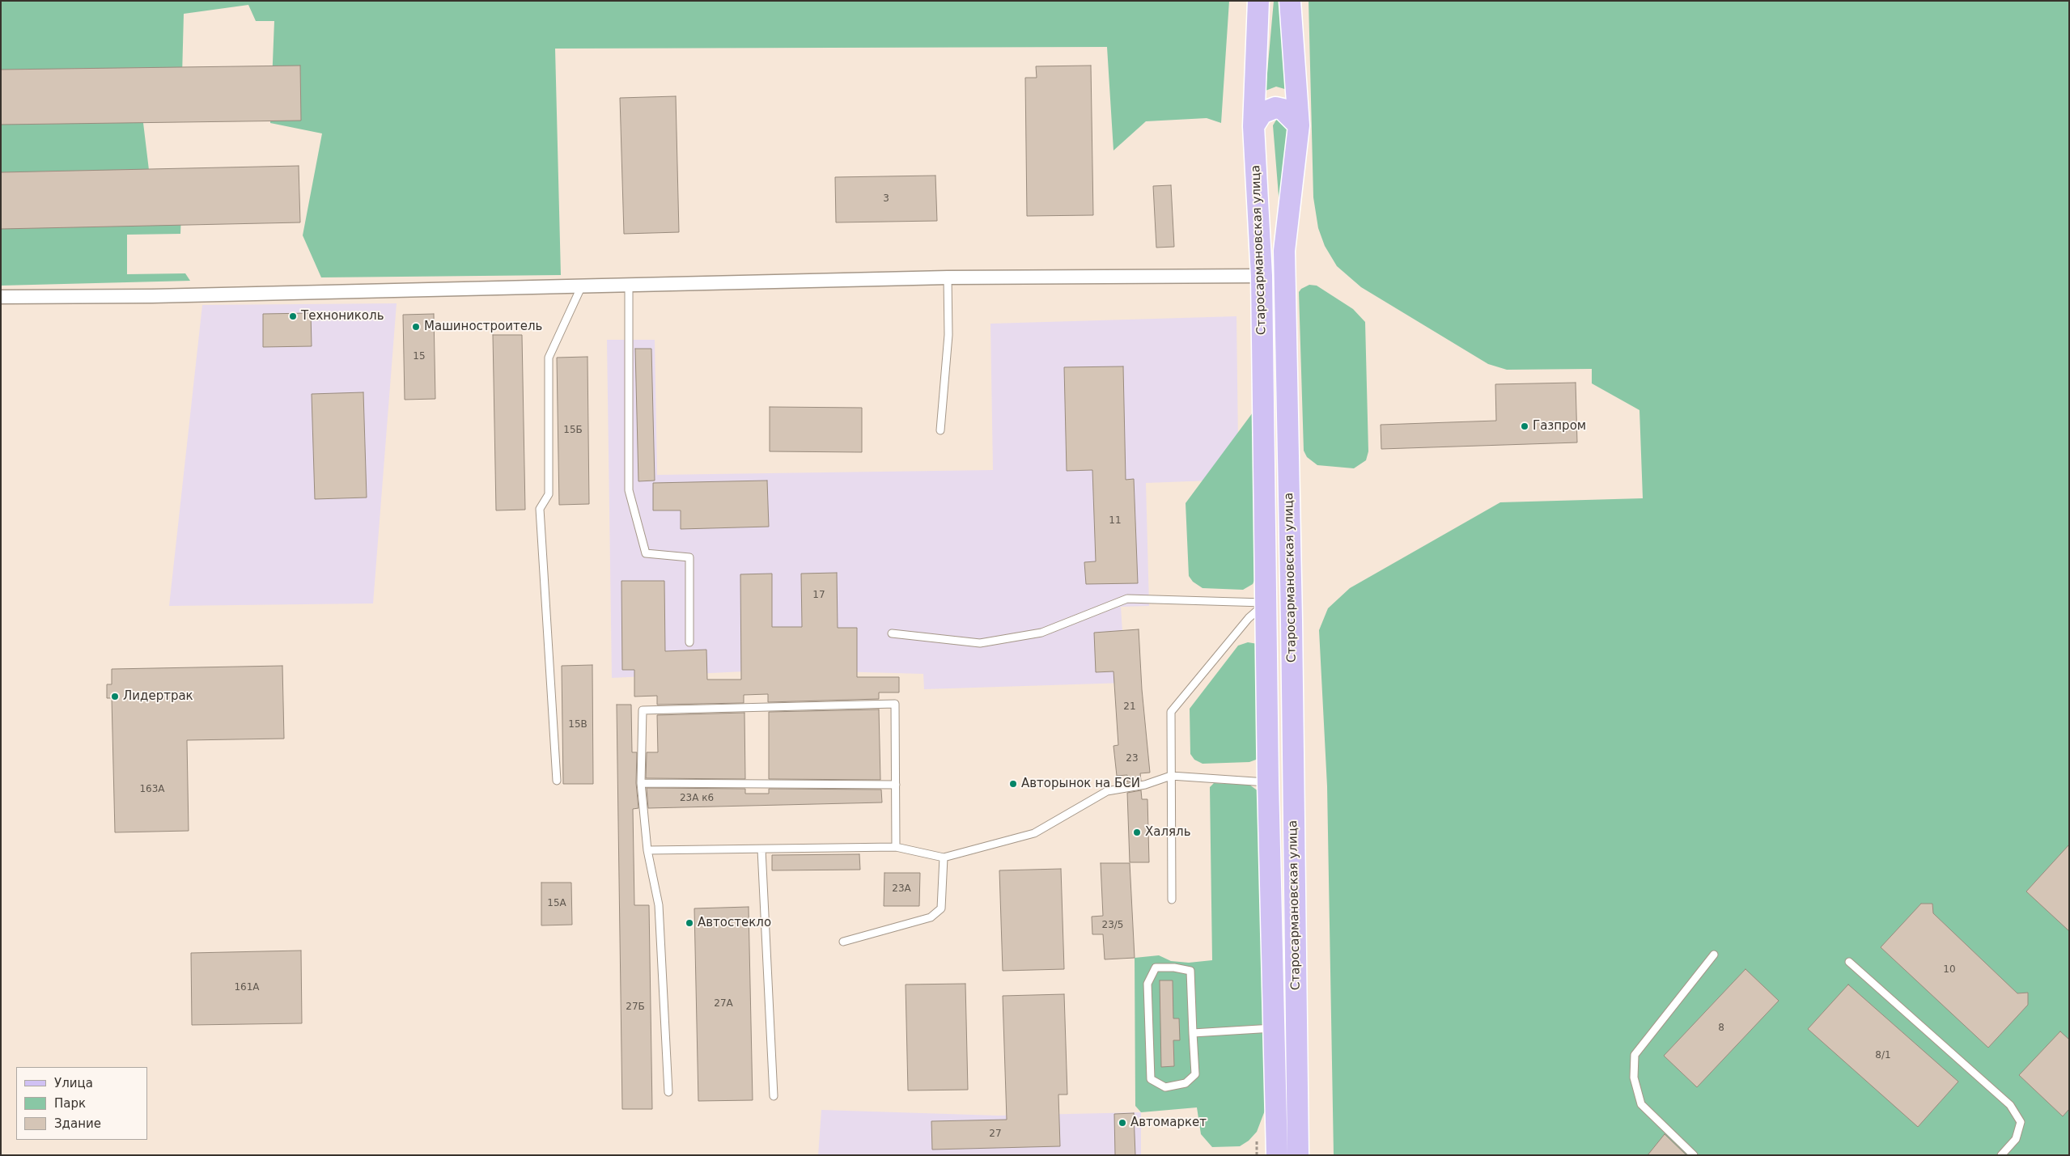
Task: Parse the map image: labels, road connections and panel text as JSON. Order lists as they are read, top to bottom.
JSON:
{
  "streets": {
    "main road": ["Старосармановская улица"]
  },
  "places": [
    "Технониколь",
    "Машиностроитель",
    "Газпром",
    "Лидертрак",
    "Авторынок на БСИ",
    "Халяль",
    "Автостекло",
    "Автомаркет"
  ],
  "house_numbers": [
    "3",
    "15",
    "15Б",
    "11",
    "17",
    "21",
    "15В",
    "23",
    "163А",
    "23А к6",
    "23А",
    "15А",
    "23/5",
    "10",
    "161А",
    "27А",
    "27Б",
    "8",
    "8/1",
    "27"
  ],
  "legend": ["Улица", "Парк", "Здание"]
}
